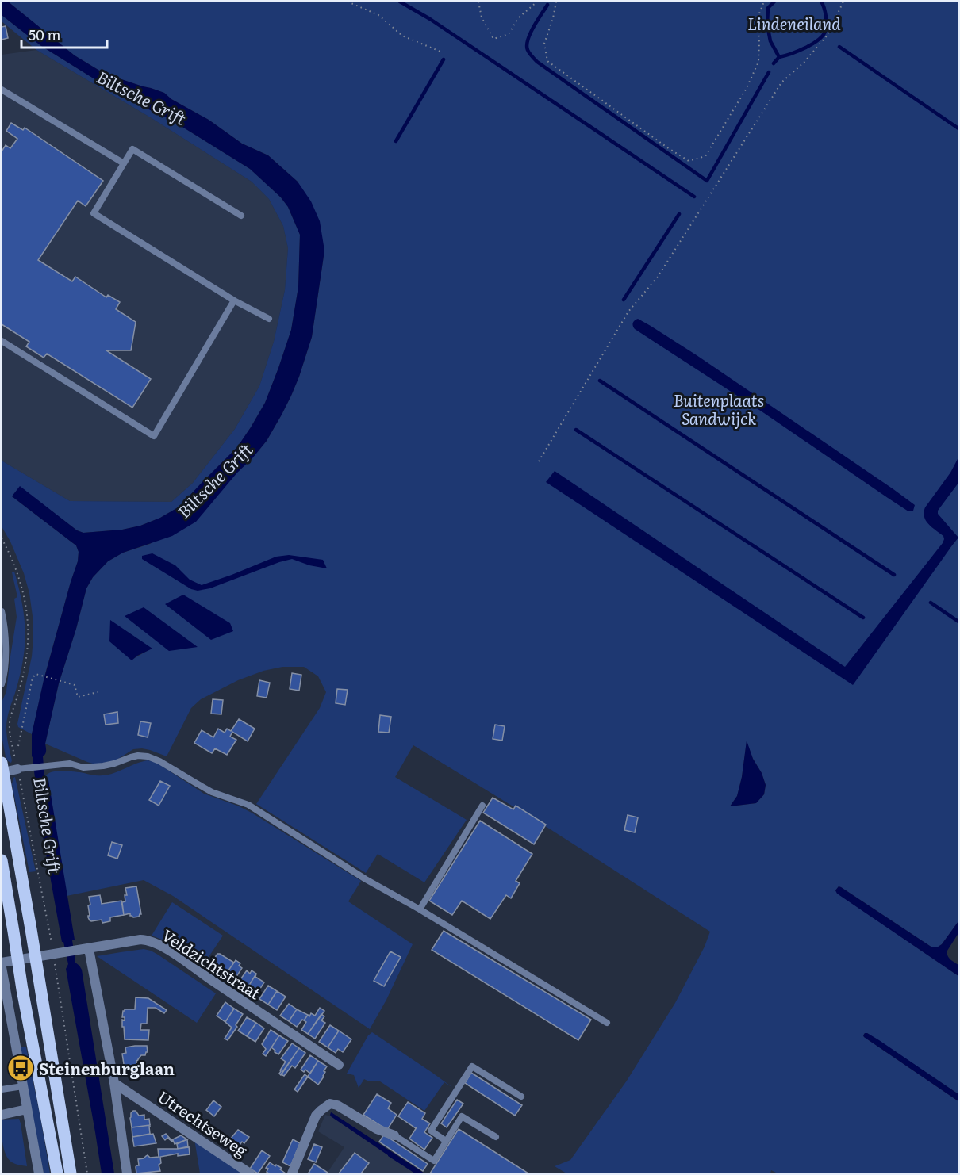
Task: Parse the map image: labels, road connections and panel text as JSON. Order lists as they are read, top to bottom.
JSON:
{
  "streets": {
    "street": ["Veldzichtstraat", "Utrechtseweg"]
  },
  "water": ["Biltsche Grift"],
  "parks": ["Lindeneiland", "Buitenplaats Sandwijck"],
  "places": {
    "bus stop": ["Steinenburglaan"]
  },
  "scale_bar": "50 m"
}
